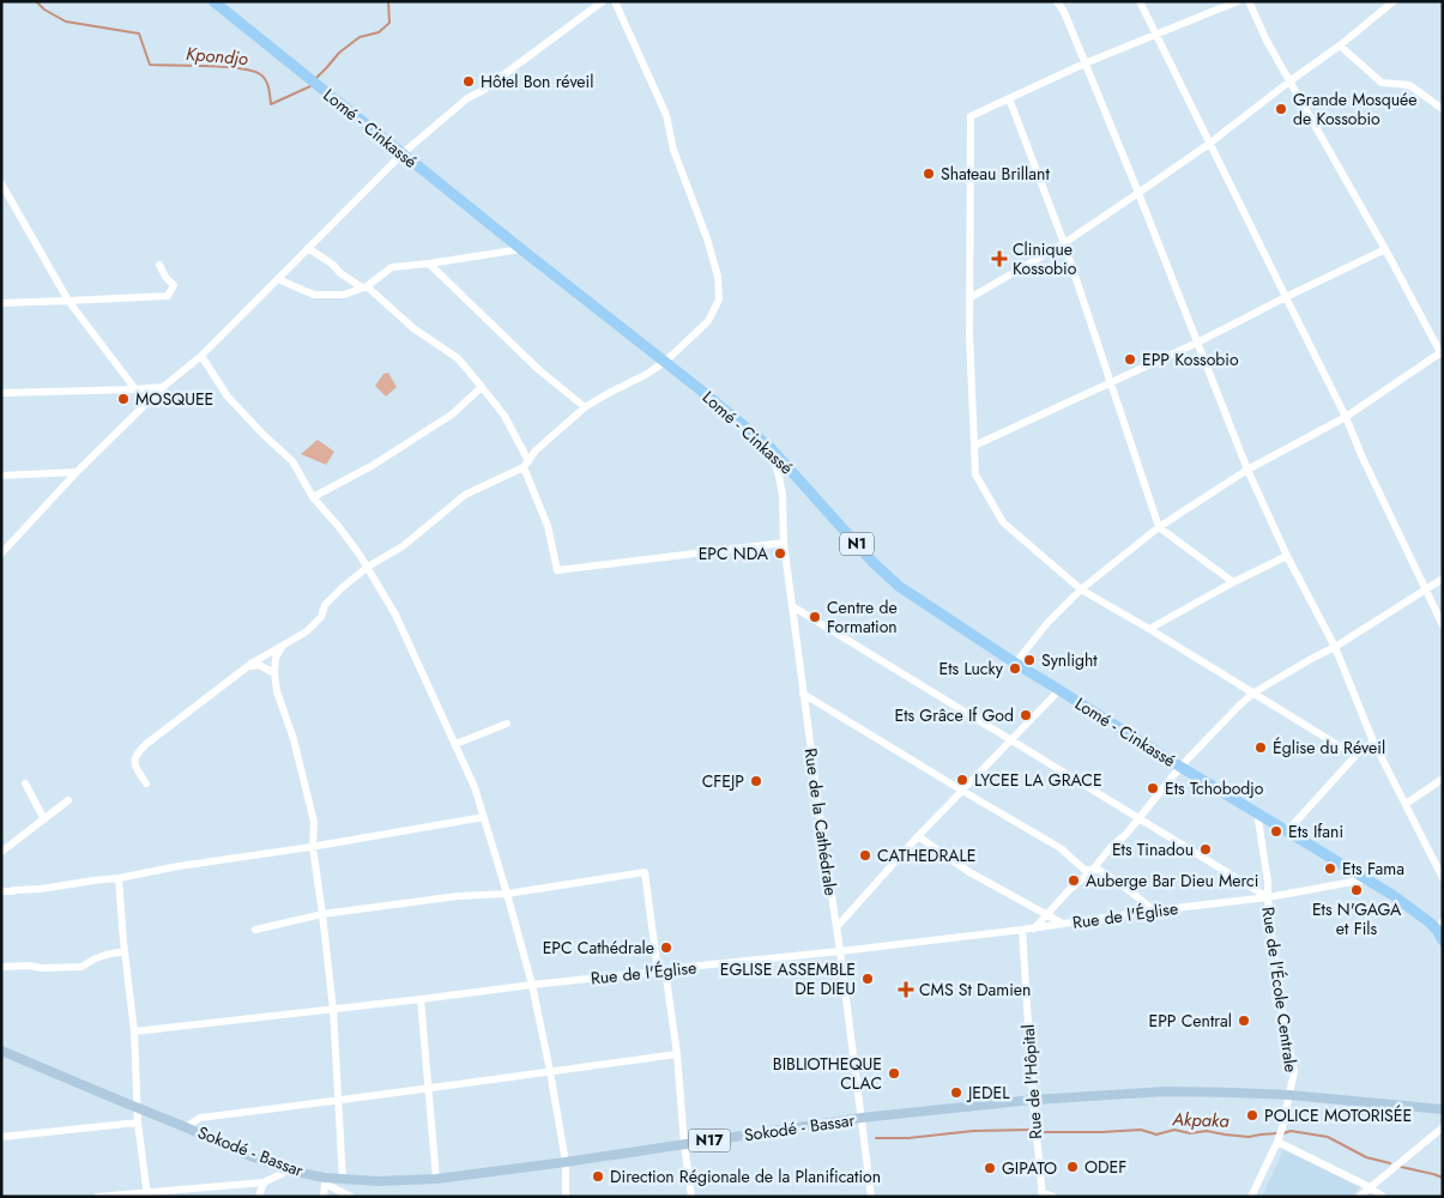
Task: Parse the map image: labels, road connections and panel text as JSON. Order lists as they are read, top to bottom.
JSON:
{
  "streets": {
    "highway": ["Lomé - Cinkassé", "N1"],
    "main road": ["Sokodé - Bassar", "N17"],
    "street": [
      "Rue de la Cathédrale",
      "Rue de l'Église",
      "Rue de l'École Centrale",
      "Rue de l'Hôpital"
    ]
  },
  "crossings": [
    ["Lomé - Cinkassé", "Rue de la Cathédrale"],
    ["Lomé - Cinkassé", "Rue de l'Église"],
    ["Lomé - Cinkassé", "Rue de l'École Centrale"],
    ["Rue de la Cathédrale", "Rue de l'Église"],
    ["Rue de la Cathédrale", "Sokodé - Bassar"],
    ["Rue de l'Église", "Rue de l'École Centrale"],
    ["Rue de l'Église", "Rue de l'Hôpital"],
    ["Rue de l'École Centrale", "Sokodé - Bassar"],
    ["Rue de l'Hôpital", "Sokodé - Bassar"]
  ],
  "water": ["Kpondjo", "Akpaka"],
  "places": {
    "other": [
      "Hôtel Bon réveil",
      "Grande Mosquée de Kossobio",
      "Shateau Brillant",
      "EPP Kossobio",
      "MOSQUEE",
      "EPC NDA",
      "Centre de Formation",
      "Synlight",
      "Ets Lucky",
      "Ets Grâce If God",
      "Église du Réveil",
      "LYCEE LA GRACE",
      "CFEJP",
      "Ets Tchobodjo",
      "Ets Ifani",
      "Ets Tinadou",
      "CATHEDRALE",
      "Ets Fama",
      "Auberge Bar Dieu Merci",
      "Ets N'GAGA et Fils",
      "EPC Cathédrale",
      "EGLISE ASSEMBLE DE DIEU",
      "EPP Central",
      "BIBLIOTHEQUE CLAC",
      "JEDEL",
      "POLICE MOTORISÉE",
      "ODEF",
      "GIPATO",
      "Direction Régionale de la Planification"
    ],
    "health": ["Clinique Kossobio", "CMS St Damien"]
  }
}
